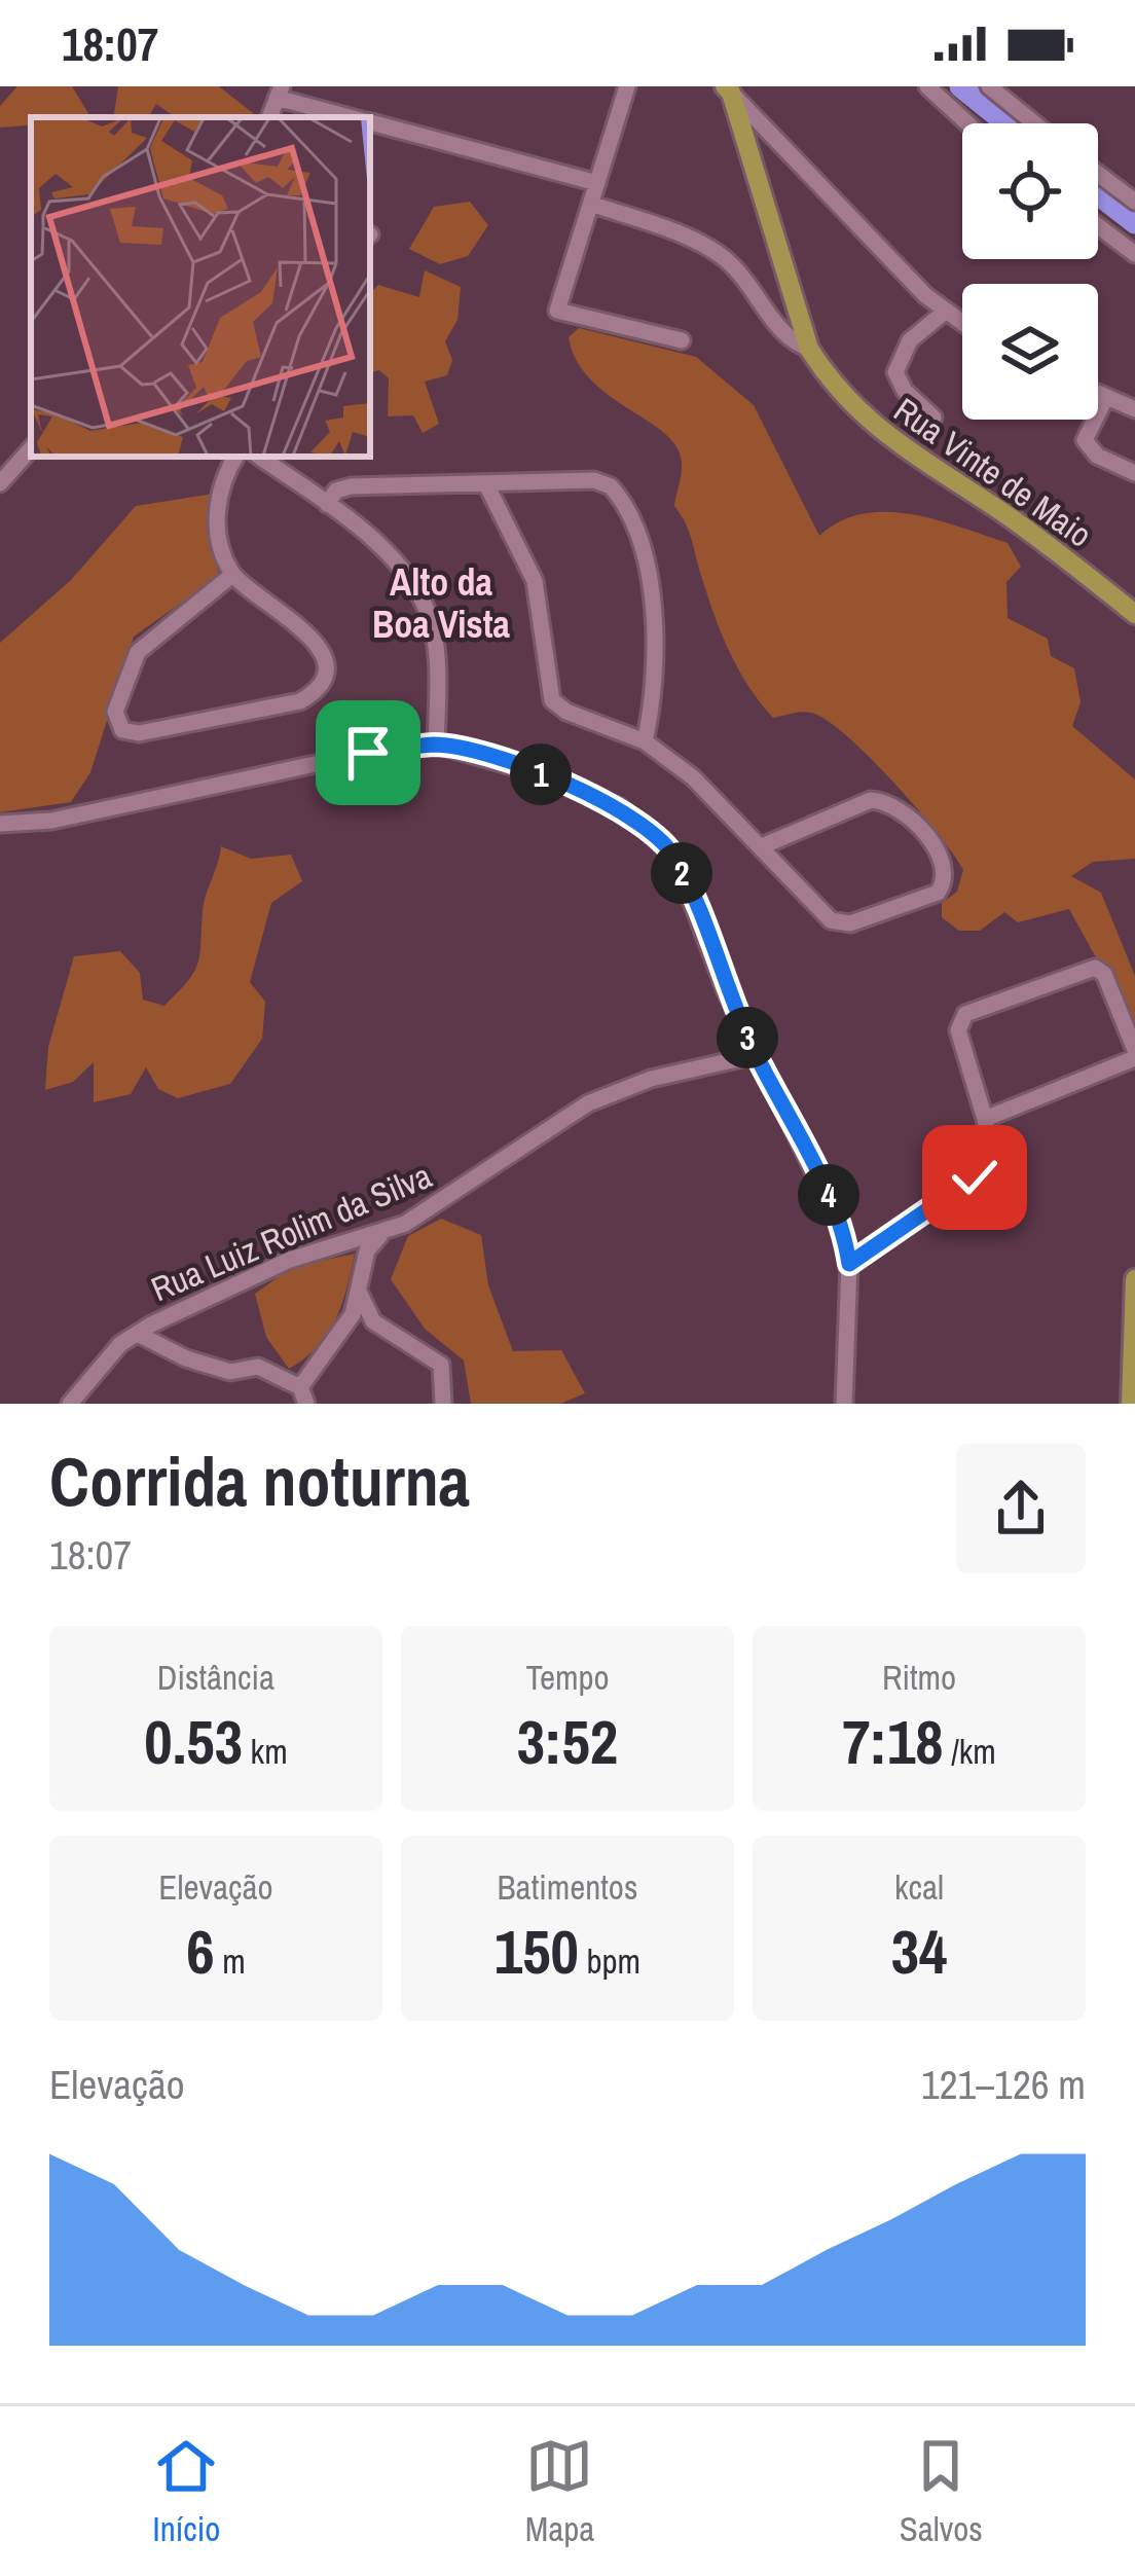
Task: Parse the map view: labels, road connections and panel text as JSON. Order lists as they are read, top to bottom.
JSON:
{
  "streets": {
    "main road": ["Rua Vinte de Maio"],
    "street": ["Rua Luiz Rolim da Silva"]
  },
  "districts": ["Alto da Boa Vista"],
  "page": {
    "status": "18:07",
    "pins": [
      "1",
      "2",
      "3",
      "4"
    ],
    "heading": ["Corrida noturna", "18:07"],
    "stats": [
      ["Distância", "0.53 km"],
      ["Tempo", "3:52"],
      ["Ritmo", "7:18 /km"],
      ["Elevação", "6 m"],
      ["Batimentos", "150 bpm"],
      ["kcal", "34"]
    ],
    "chart": ["Elevação", "121–126 m"],
    "tabs": ["Início", "Mapa", "Salvos"]
  }
}
